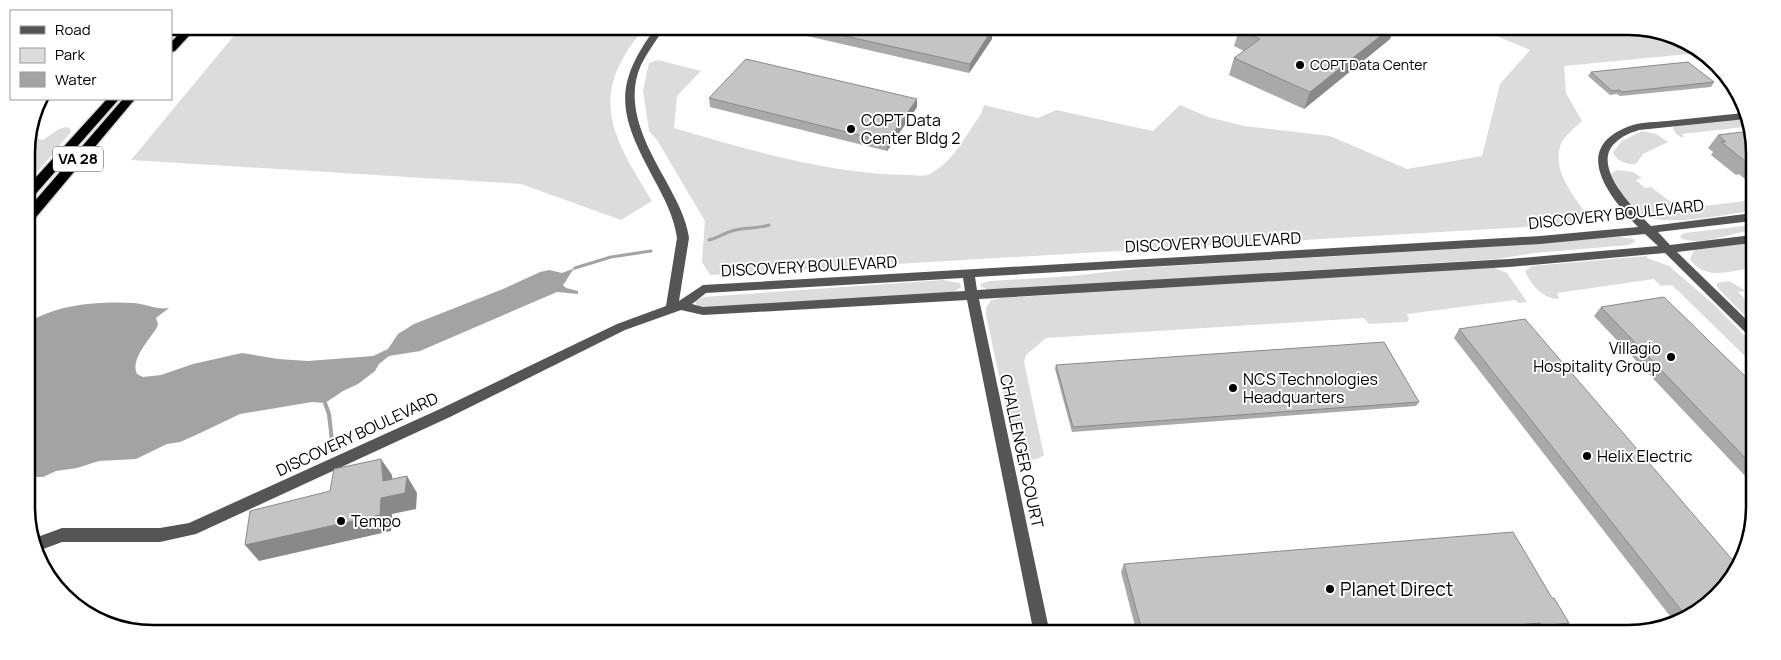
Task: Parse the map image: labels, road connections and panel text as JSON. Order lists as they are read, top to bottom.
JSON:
{
  "streets": {
    "highway": ["VA 28"],
    "street": ["DISCOVERY BOULEVARD", "CHALLENGER COURT"]
  },
  "crossings": [
    ["DISCOVERY BOULEVARD", "CHALLENGER COURT"]
  ],
  "places": [
    "COPT Data Center",
    "COPT Data Center Bldg 2",
    "Villagio Hospitality Group",
    "NCS Technologies Headquarters",
    "Helix Electric",
    "Tempo",
    "Planet Direct"
  ],
  "legend": ["Road", "Park", "Water"]
}
